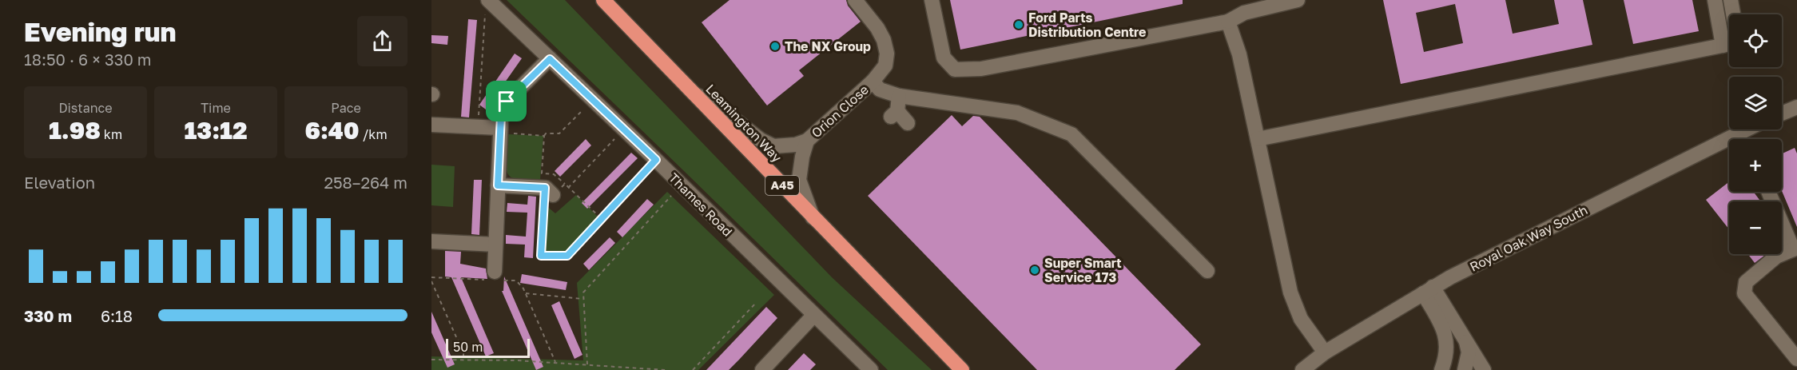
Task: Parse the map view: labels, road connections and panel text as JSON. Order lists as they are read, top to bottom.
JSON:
{
  "streets": {
    "highway": ["Leamington Way", "A45"],
    "street": ["Orion Close", "Thames Road", "Royal Oak Way South"]
  },
  "crossings": [
    ["Orion Close", "Leamington Way"]
  ],
  "places": ["Ford Parts Distribution Centre", "The NX Group", "Super Smart Service 173"],
  "scale_bar": "50 m",
  "page": {
    "heading": ["Evening run", "18:50 · 6 × 330 m"],
    "map_buttons": ["+", "−"],
    "stats": [
      ["Distance", "1.98 km"],
      ["Time", "13:12"],
      ["Pace", "6:40 /km"]
    ],
    "chart": ["Elevation", "258–264 m"],
    "list": [
      {
        "name": "330 m",
        "note": "6:18"
      }
    ],
    "scale": "50 m"
  }
}
